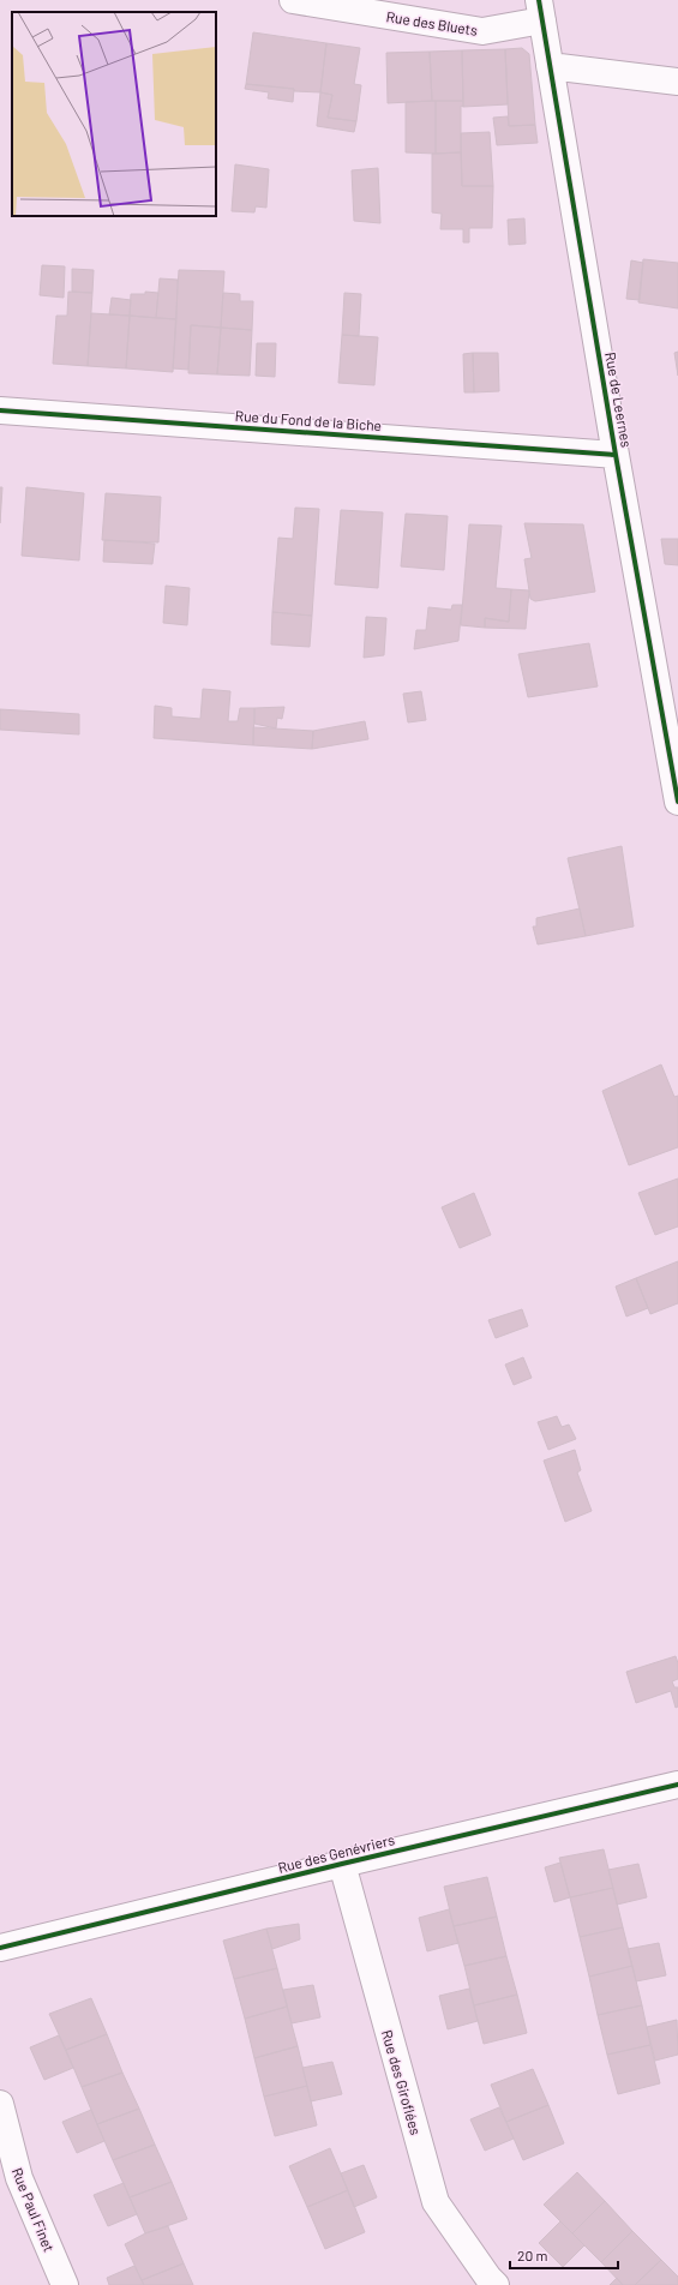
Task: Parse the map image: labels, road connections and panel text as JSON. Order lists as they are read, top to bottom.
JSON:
{
  "streets": {
    "street": [
      "Rue des Bluets",
      "Rue de Leernes",
      "Rue du Fond de la Biche",
      "Rue des Genévriers",
      "Rue des Giroflées",
      "Rue Paul Finet"
    ]
  },
  "crossings": [
    ["Rue des Bluets", "Rue de Leernes"],
    ["Rue de Leernes", "Rue du Fond de la Biche"],
    ["Rue des Genévriers", "Rue des Giroflées"]
  ],
  "scale_bar": "20 m"
}
